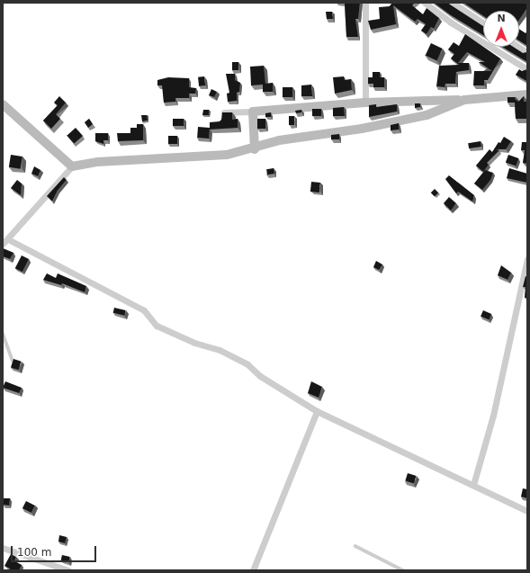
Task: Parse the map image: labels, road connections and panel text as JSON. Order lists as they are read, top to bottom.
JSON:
{
  "scale_bar": "100 m",
  "north": "top"
}
